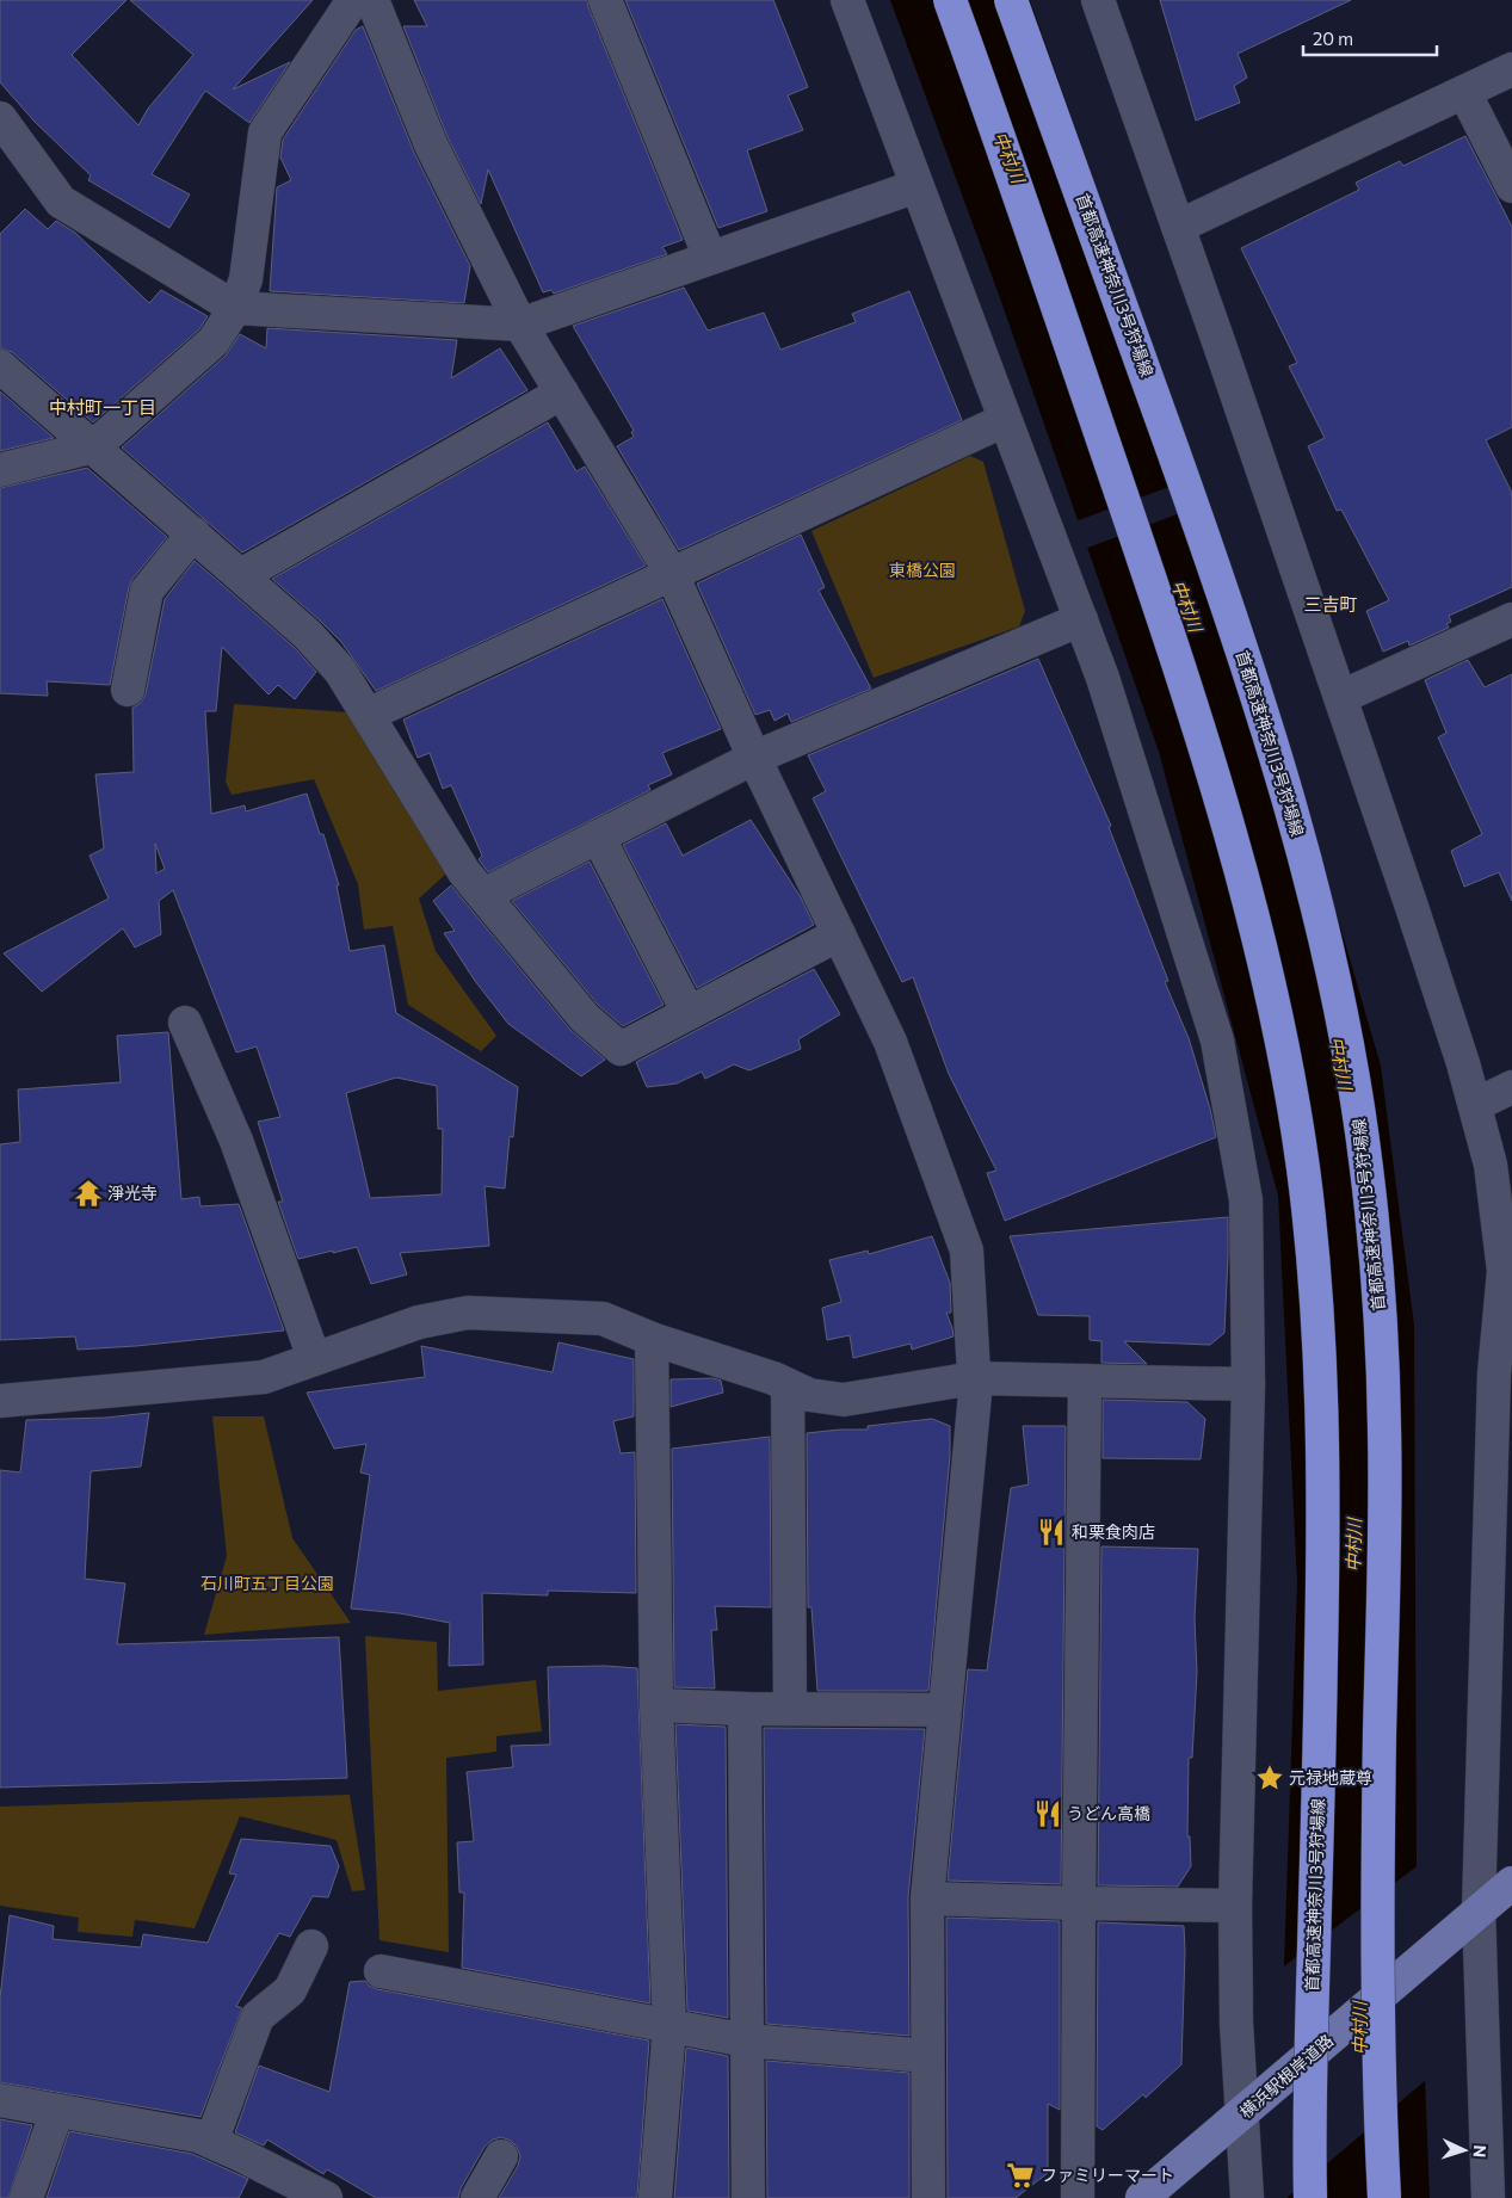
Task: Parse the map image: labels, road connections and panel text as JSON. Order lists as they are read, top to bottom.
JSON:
{
  "streets": {
    "highway": ["首都高速神奈川3号狩場線"],
    "main road": ["横浜駅根岸道路"]
  },
  "districts": ["中村町一丁目", "三吉町"],
  "water": ["中村川"],
  "parks": ["東橋公園", "石川町五丁目公園"],
  "places": {
    "temple": ["淨光寺"],
    "restaurant": ["和栗食肉店", "うどん高橋"],
    "place": ["元禄地蔵尊"],
    "supermarket": ["ファミリーマート"]
  },
  "scale_bar": "20 m",
  "north": "right"
}
